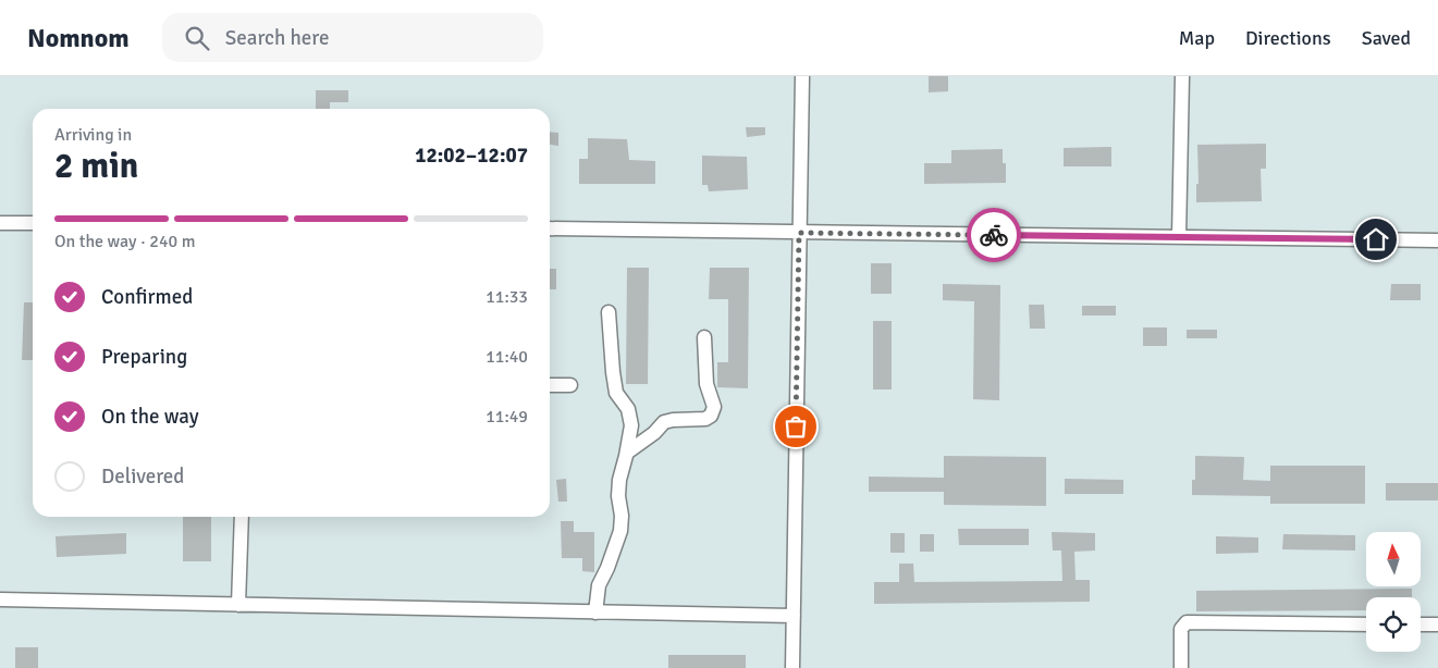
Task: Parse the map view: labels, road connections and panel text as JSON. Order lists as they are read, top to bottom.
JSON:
{
  "north": "top",
  "page": {
    "header": "Nomnom",
    "search": "Search here",
    "nav": ["Map", "Directions", "Saved"],
    "heading": ["2 min", "Arriving in", "12:02–12:07"],
    "bar": "On the way · 240 m",
    "list": [
      ["Confirmed", "11:33"],
      ["Preparing", "11:40"],
      ["On the way", "11:49"],
      "Delivered"
    ]
  }
}
